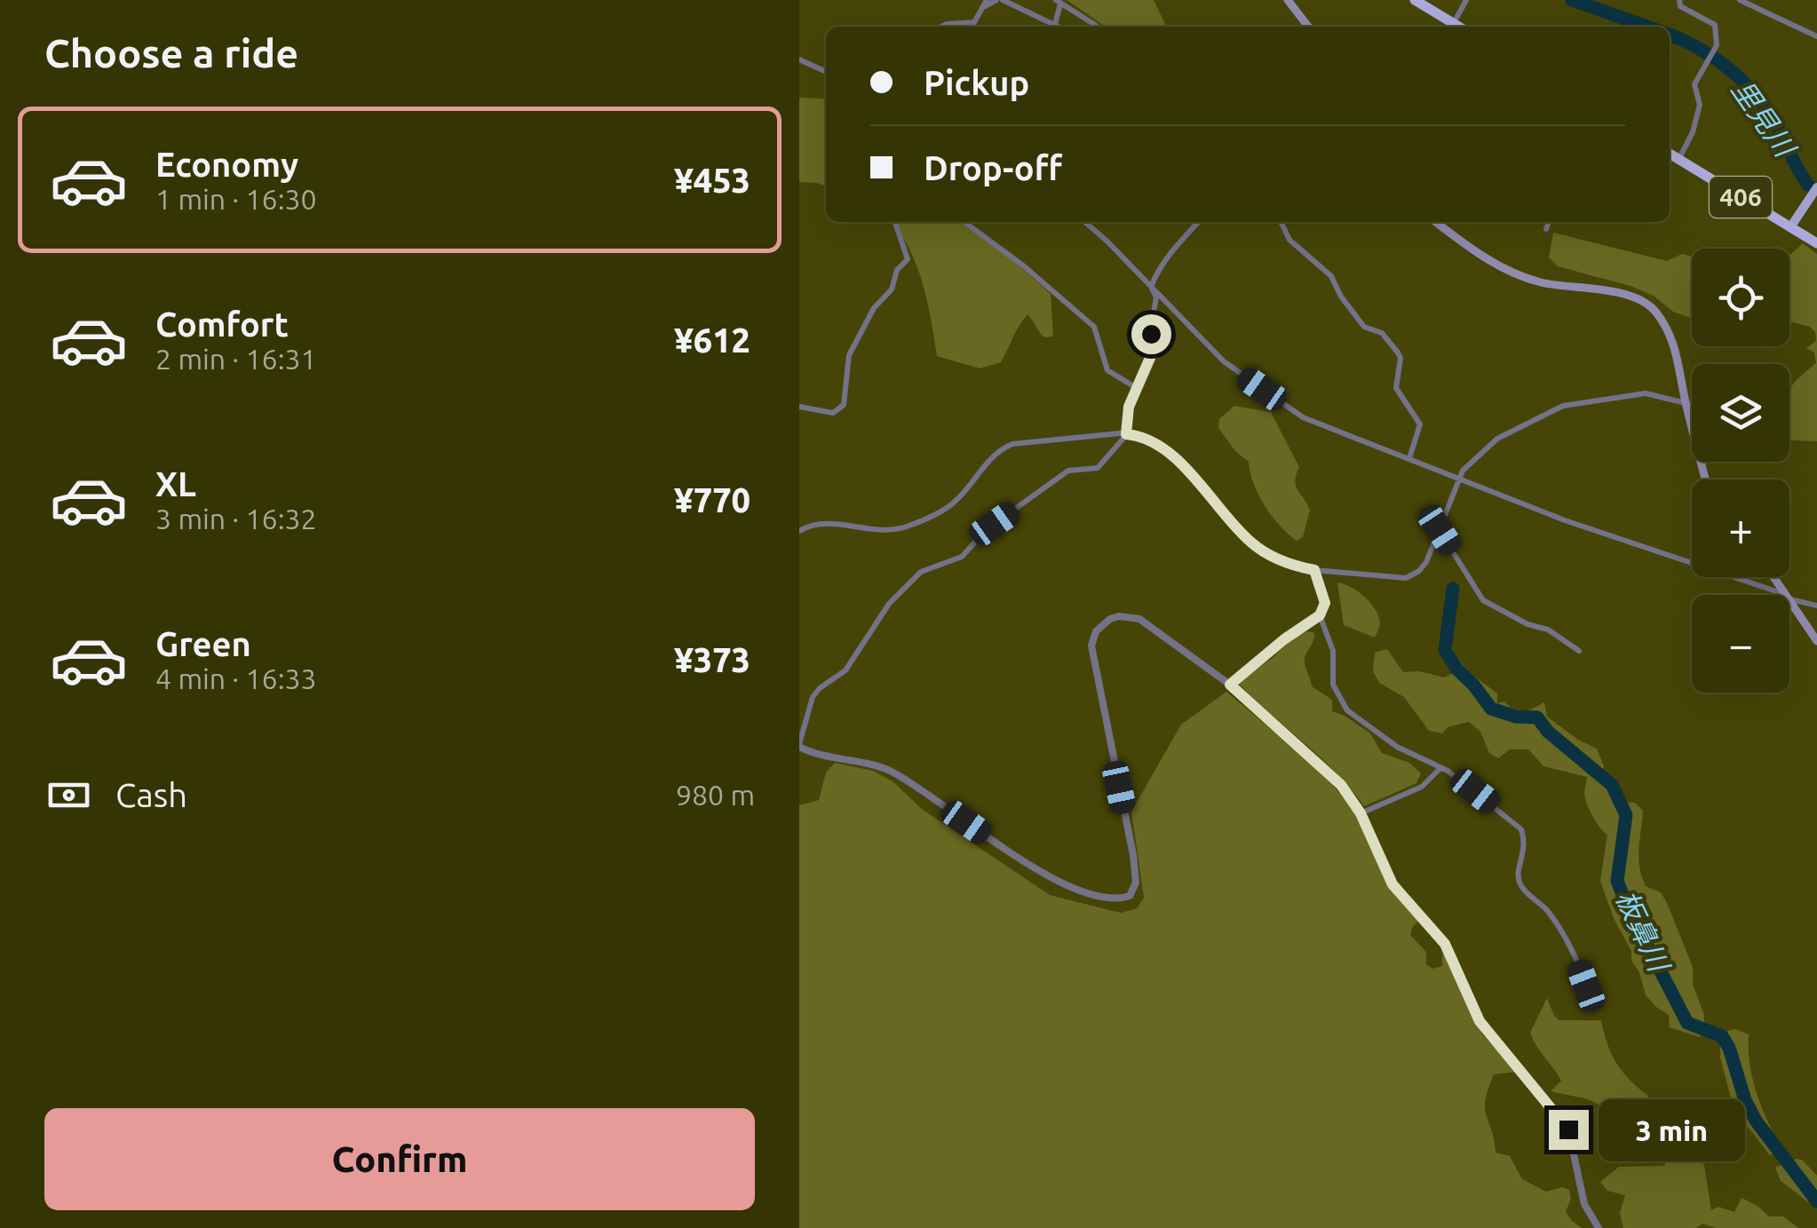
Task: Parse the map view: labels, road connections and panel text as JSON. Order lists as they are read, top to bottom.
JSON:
{
  "streets": {
    "highway": ["406"]
  },
  "water": ["里見川", "板鼻川"],
  "page": {
    "heading": "Choose a ride",
    "banner": ["Pickup", "Drop-off"],
    "list": [
      {
        "name": "Economy",
        "note": "1 min · 16:30",
        "value": "¥453"
      },
      {
        "name": "Comfort",
        "note": "2 min · 16:31",
        "value": "¥612"
      },
      {
        "name": "XL",
        "note": "3 min · 16:32",
        "value": "¥770"
      },
      {
        "name": "Green",
        "note": "4 min · 16:33",
        "value": "¥373"
      }
    ],
    "map_buttons": ["+", "−"],
    "pay": ["Cash", "980 m"],
    "buttons": "Confirm",
    "bubble": "3 min"
  }
}
